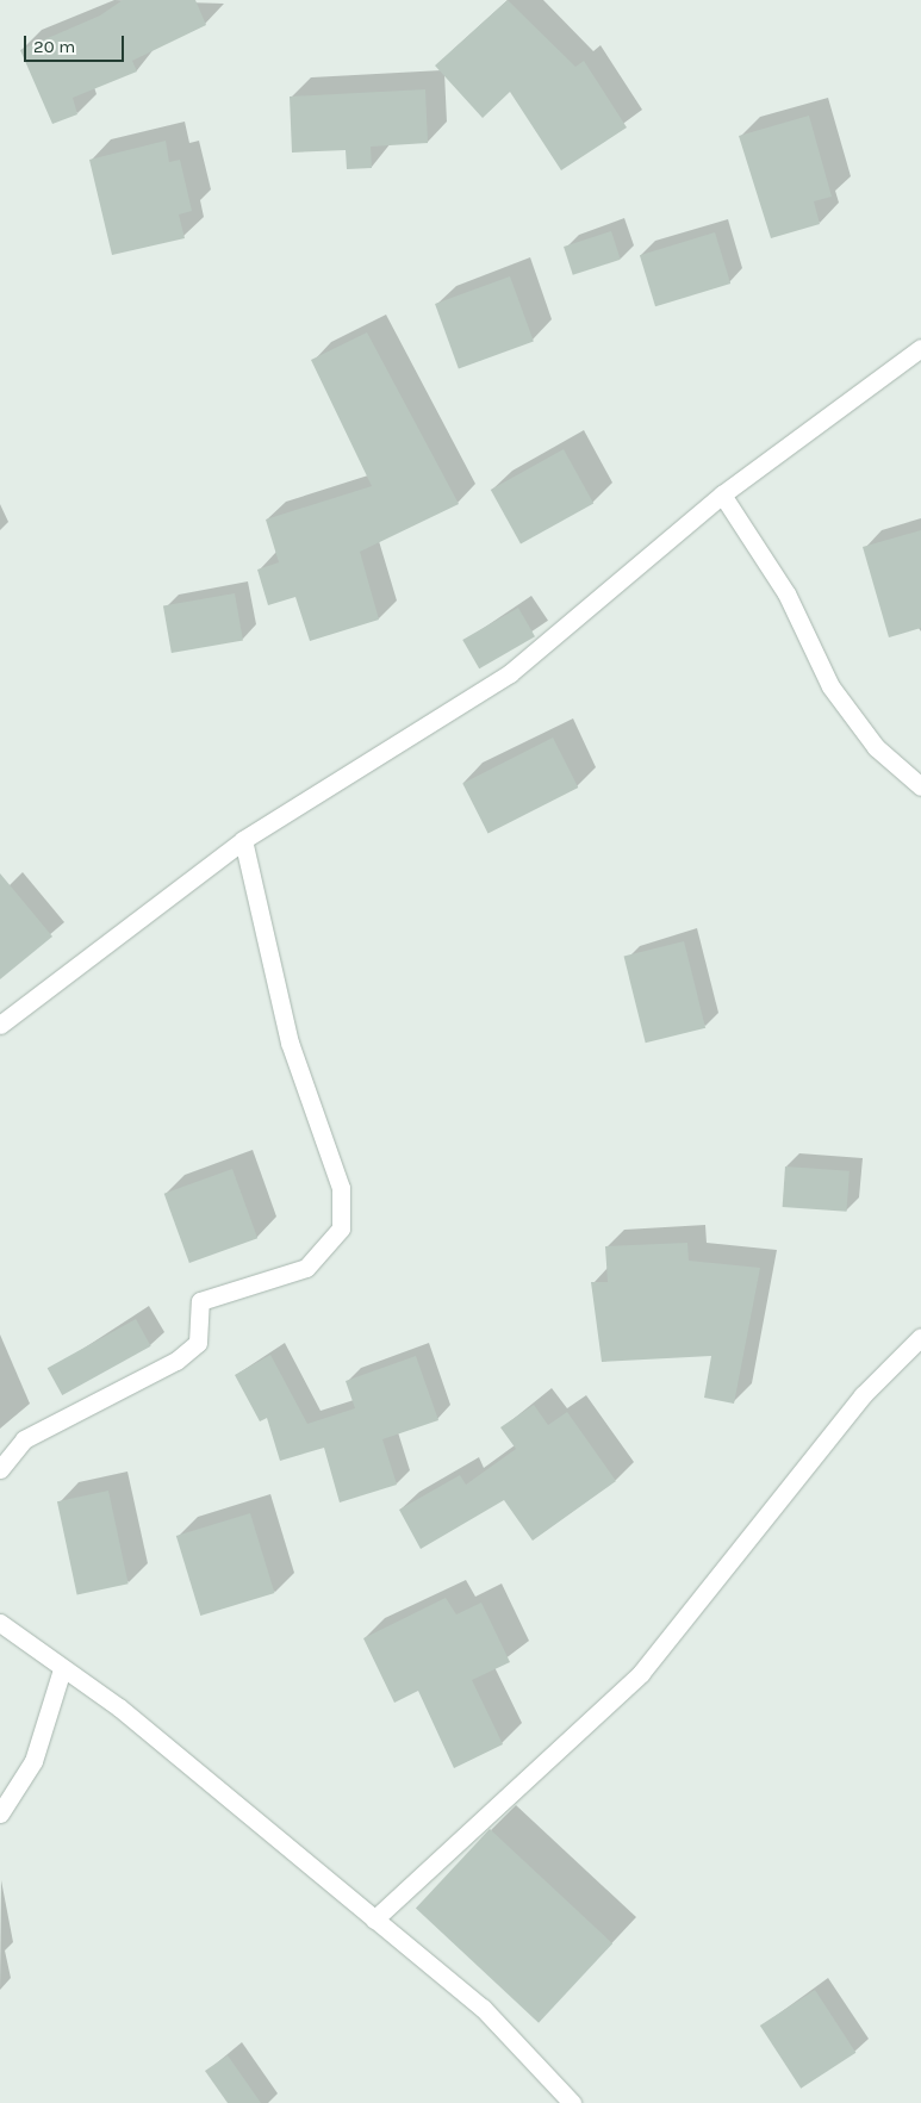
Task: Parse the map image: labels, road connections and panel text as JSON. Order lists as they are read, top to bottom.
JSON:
{
  "scale_bar": "20 m"
}
